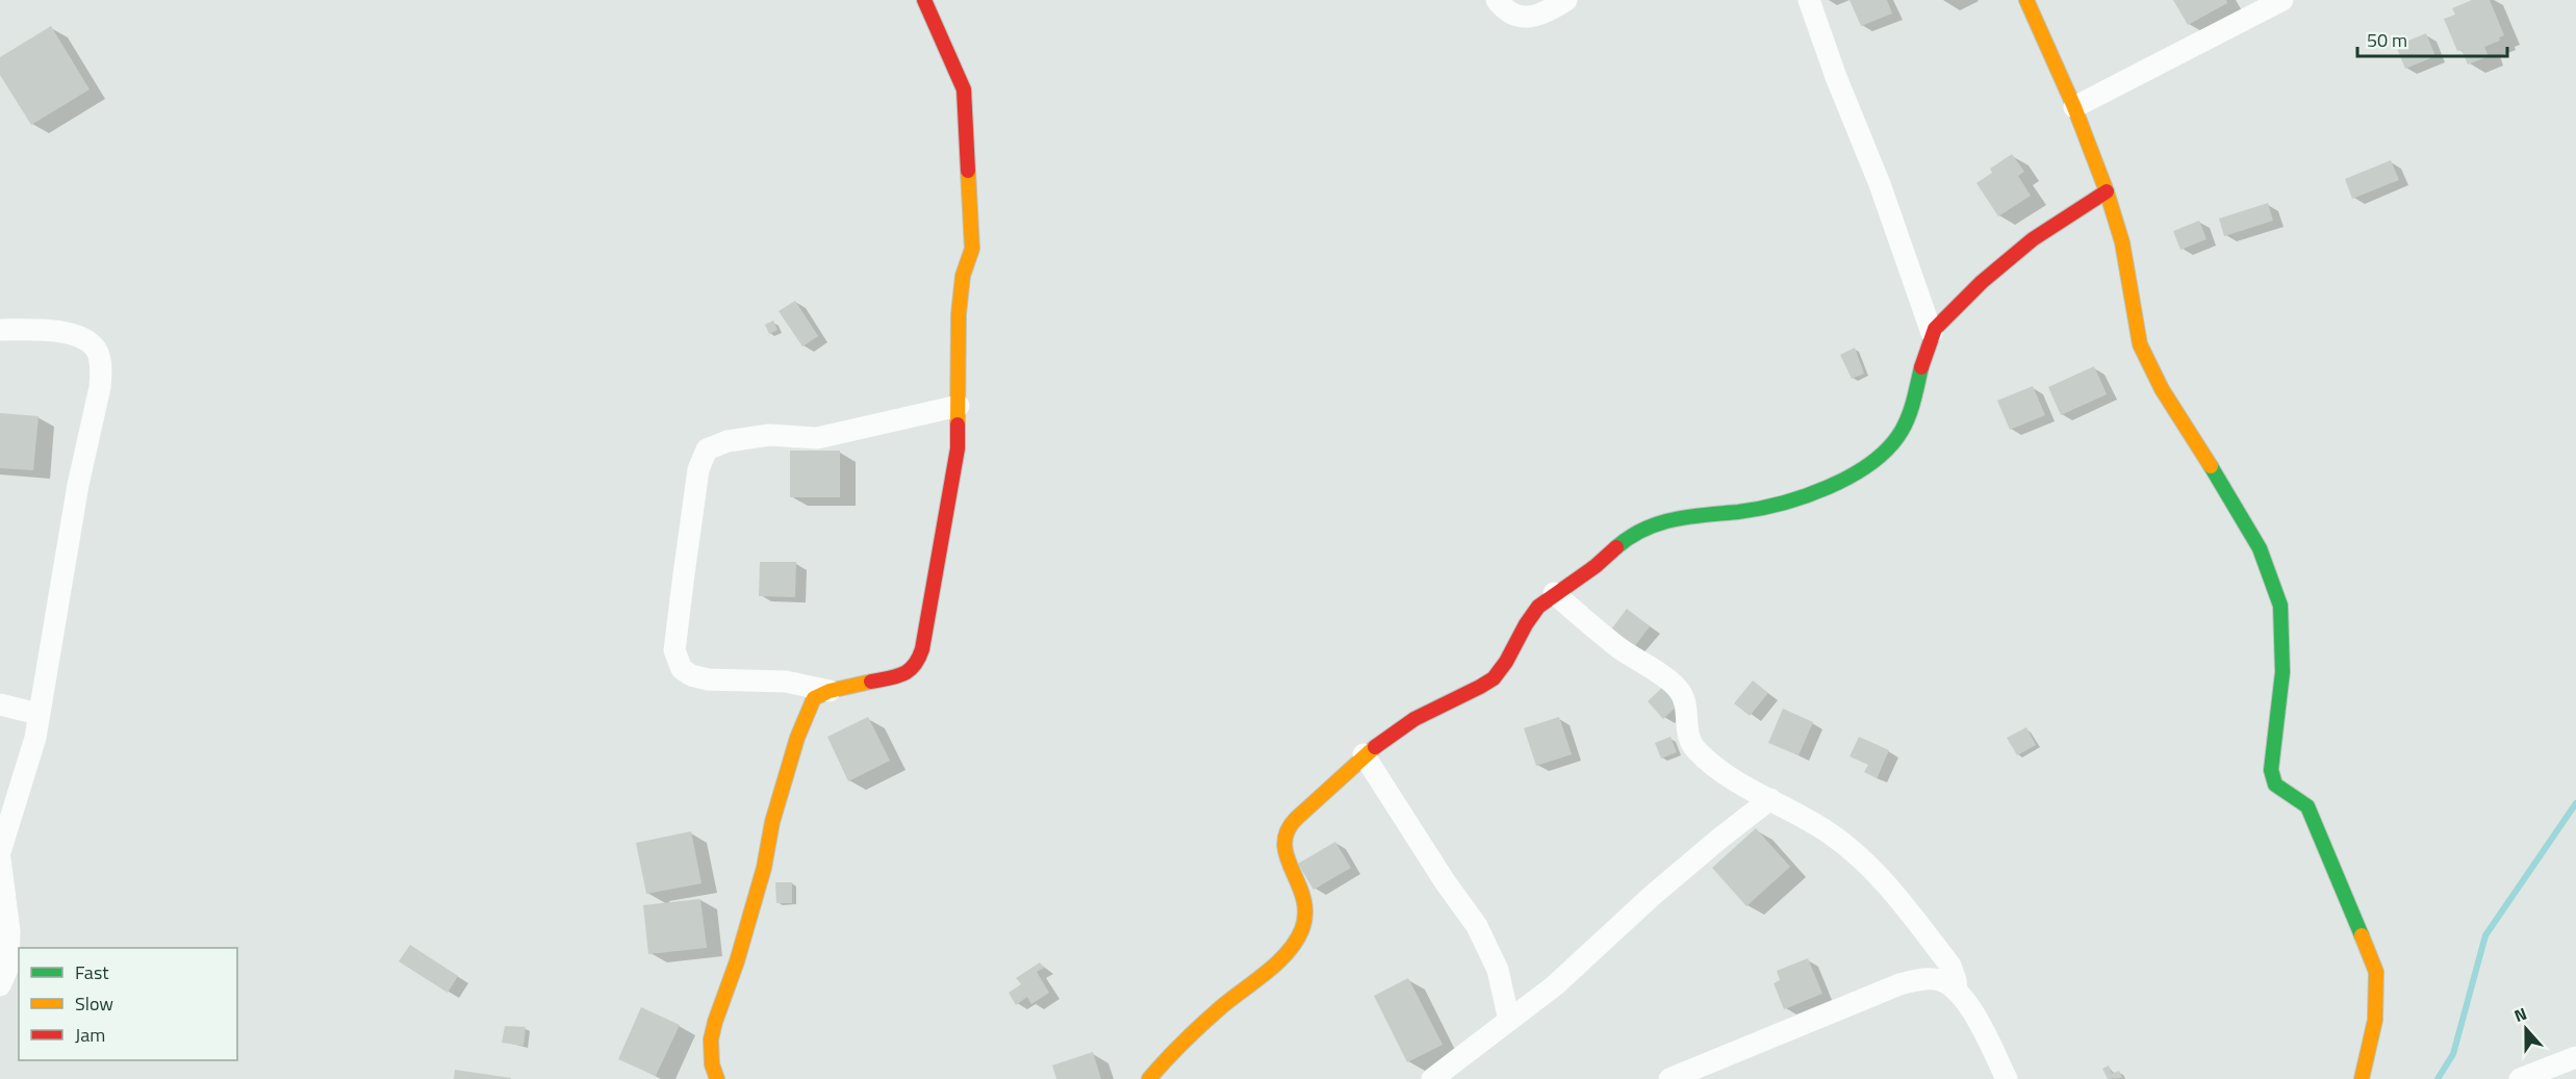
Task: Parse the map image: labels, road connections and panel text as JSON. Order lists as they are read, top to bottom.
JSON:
{
  "legend": ["Fast", "Slow", "Jam"],
  "scale_bar": "50 m",
  "north": "top"
}
